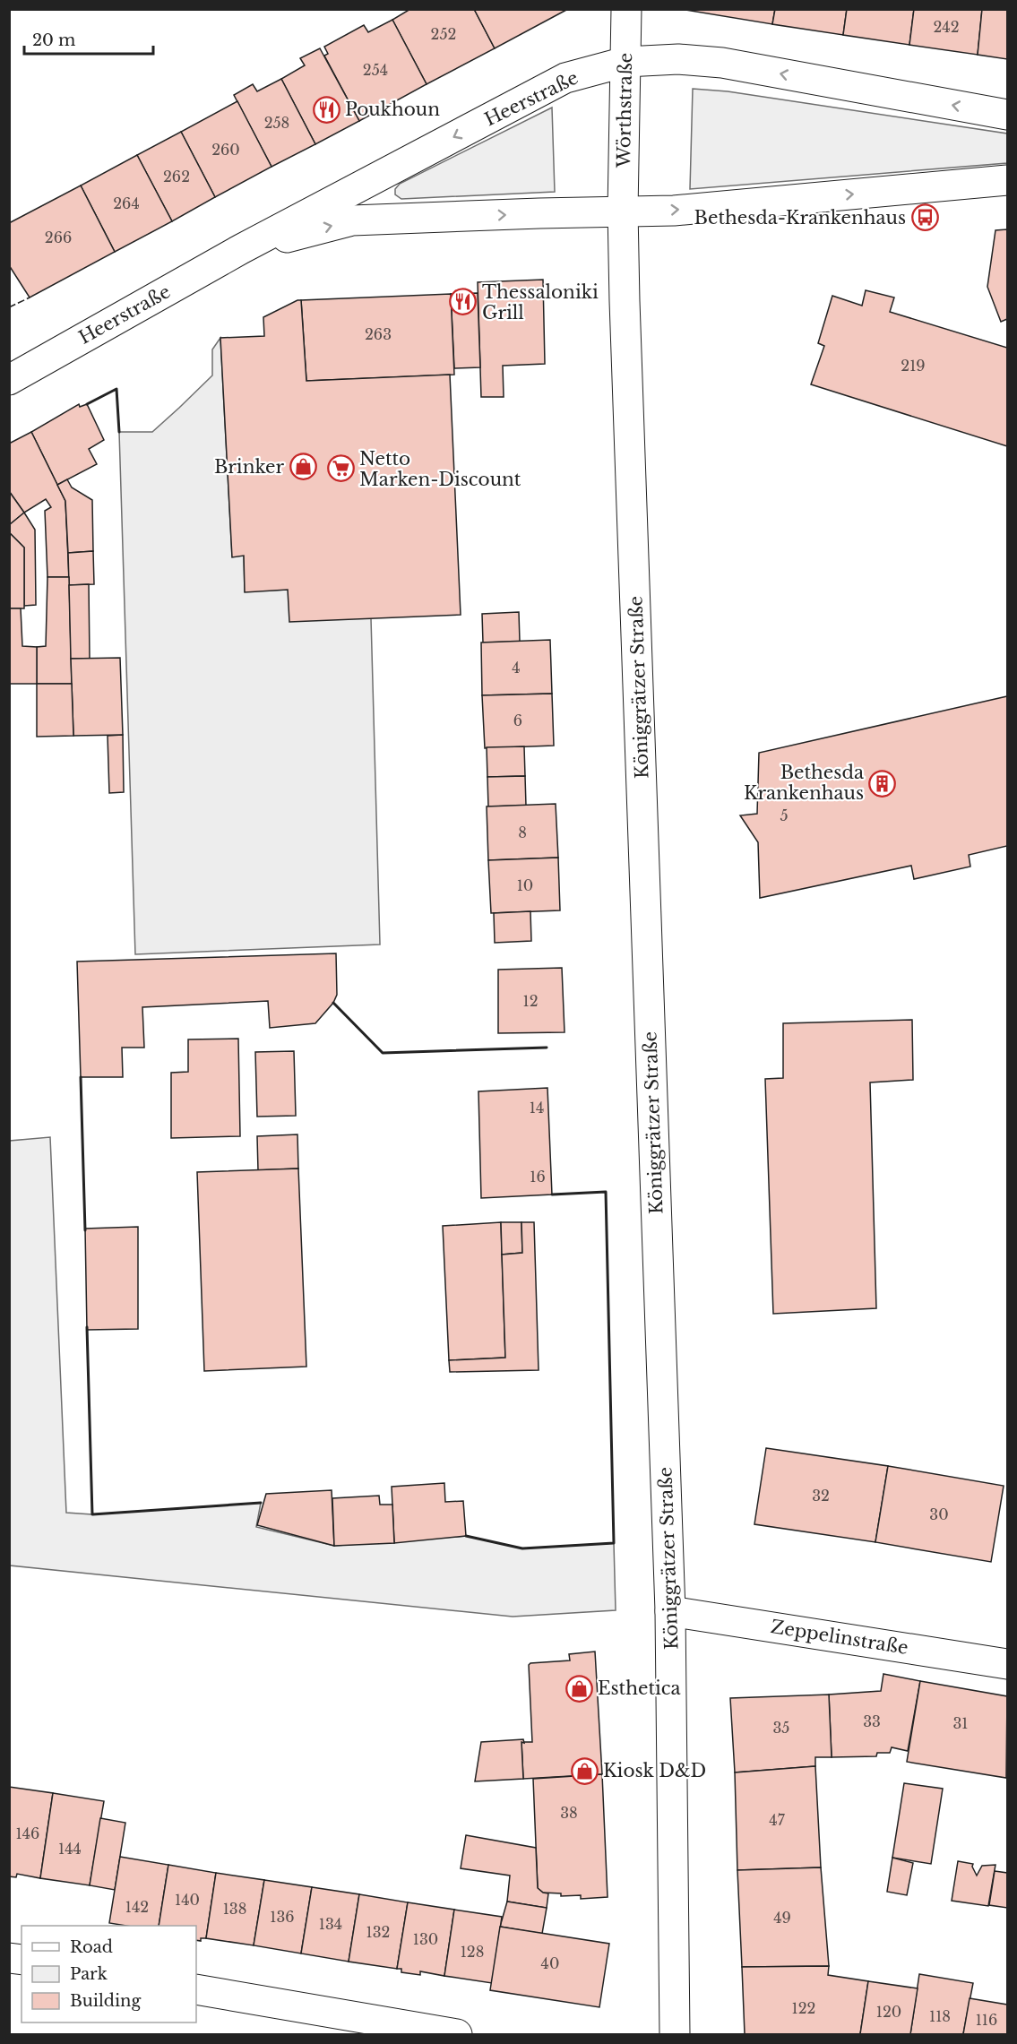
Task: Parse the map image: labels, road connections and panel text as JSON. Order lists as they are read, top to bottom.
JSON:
{
  "streets": {
    "street": [
      "Heerstraße",
      "Wörthstraße",
      "Königgrätzer Straße",
      "Zeppelinstraße"
    ]
  },
  "crossings": [
    ["Heerstraße", "Wörthstraße"],
    ["Heerstraße", "Königgrätzer Straße"],
    ["Wörthstraße", "Königgrätzer Straße"],
    ["Königgrätzer Straße", "Zeppelinstraße"]
  ],
  "places": {
    "restaurant": ["Poukhoun", "Thessaloniki Grill"],
    "bus stop": ["Bethesda-Krankenhaus"],
    "shop": ["Brinker", "Esthetica", "Kiosk D&D"],
    "supermarket": ["Netto Marken-Discount"],
    "building": ["Bethesda Krankenhaus"]
  },
  "house_numbers": [
    "242",
    "252",
    "254",
    "258",
    "260",
    "262",
    "264",
    "266",
    "263",
    "219",
    "4",
    "6",
    "5",
    "8",
    "10",
    "12",
    "14",
    "16",
    "32",
    "30",
    "33",
    "31",
    "35",
    "38",
    "47",
    "146",
    "144",
    "140",
    "142",
    "138",
    "136",
    "49",
    "134",
    "132",
    "130",
    "128",
    "40",
    "122",
    "120",
    "118",
    "116"
  ],
  "legend": ["Road", "Park", "Building"],
  "scale_bar": "20 m"
}
